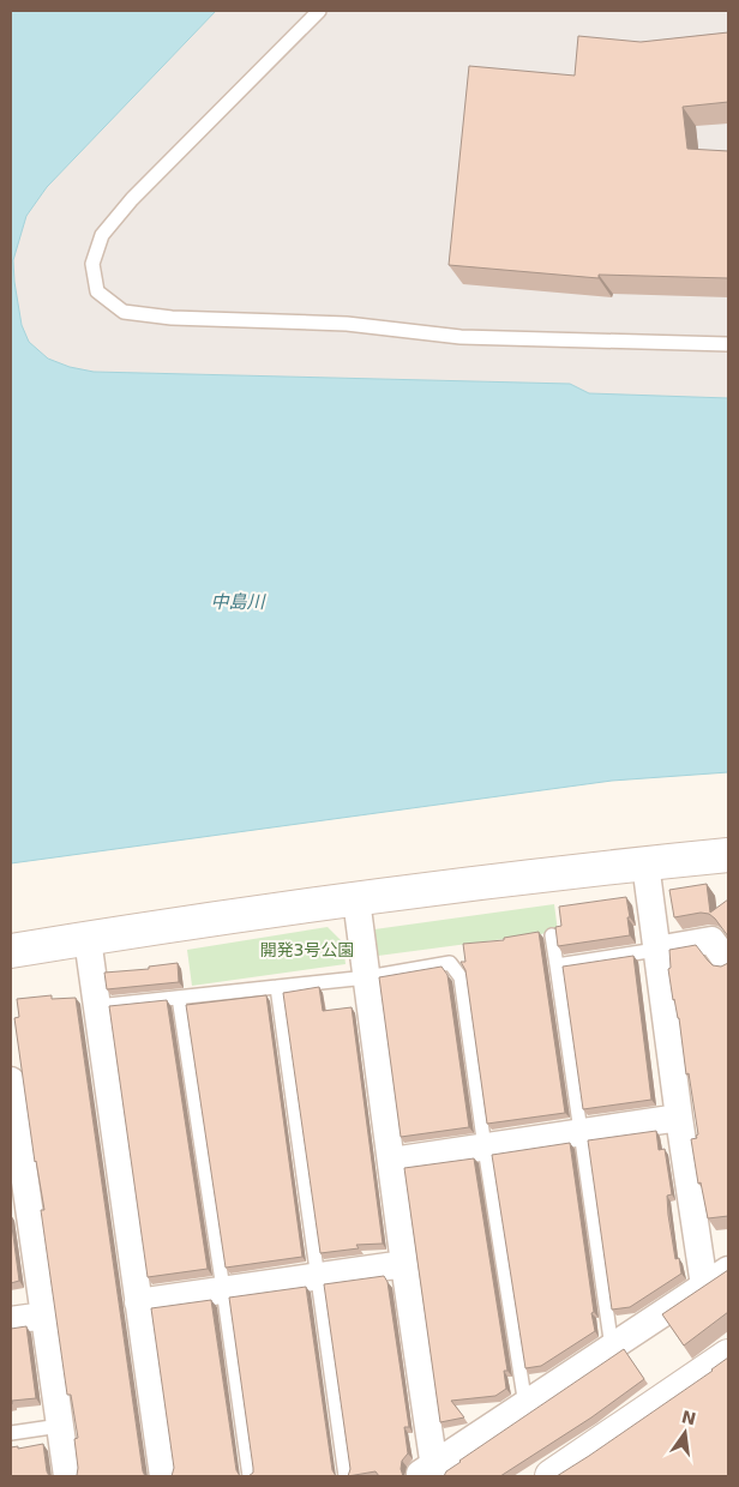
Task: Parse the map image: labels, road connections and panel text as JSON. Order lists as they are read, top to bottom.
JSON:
{
  "water": ["中島川"],
  "parks": ["開発3号公園"],
  "north": "top"
}
